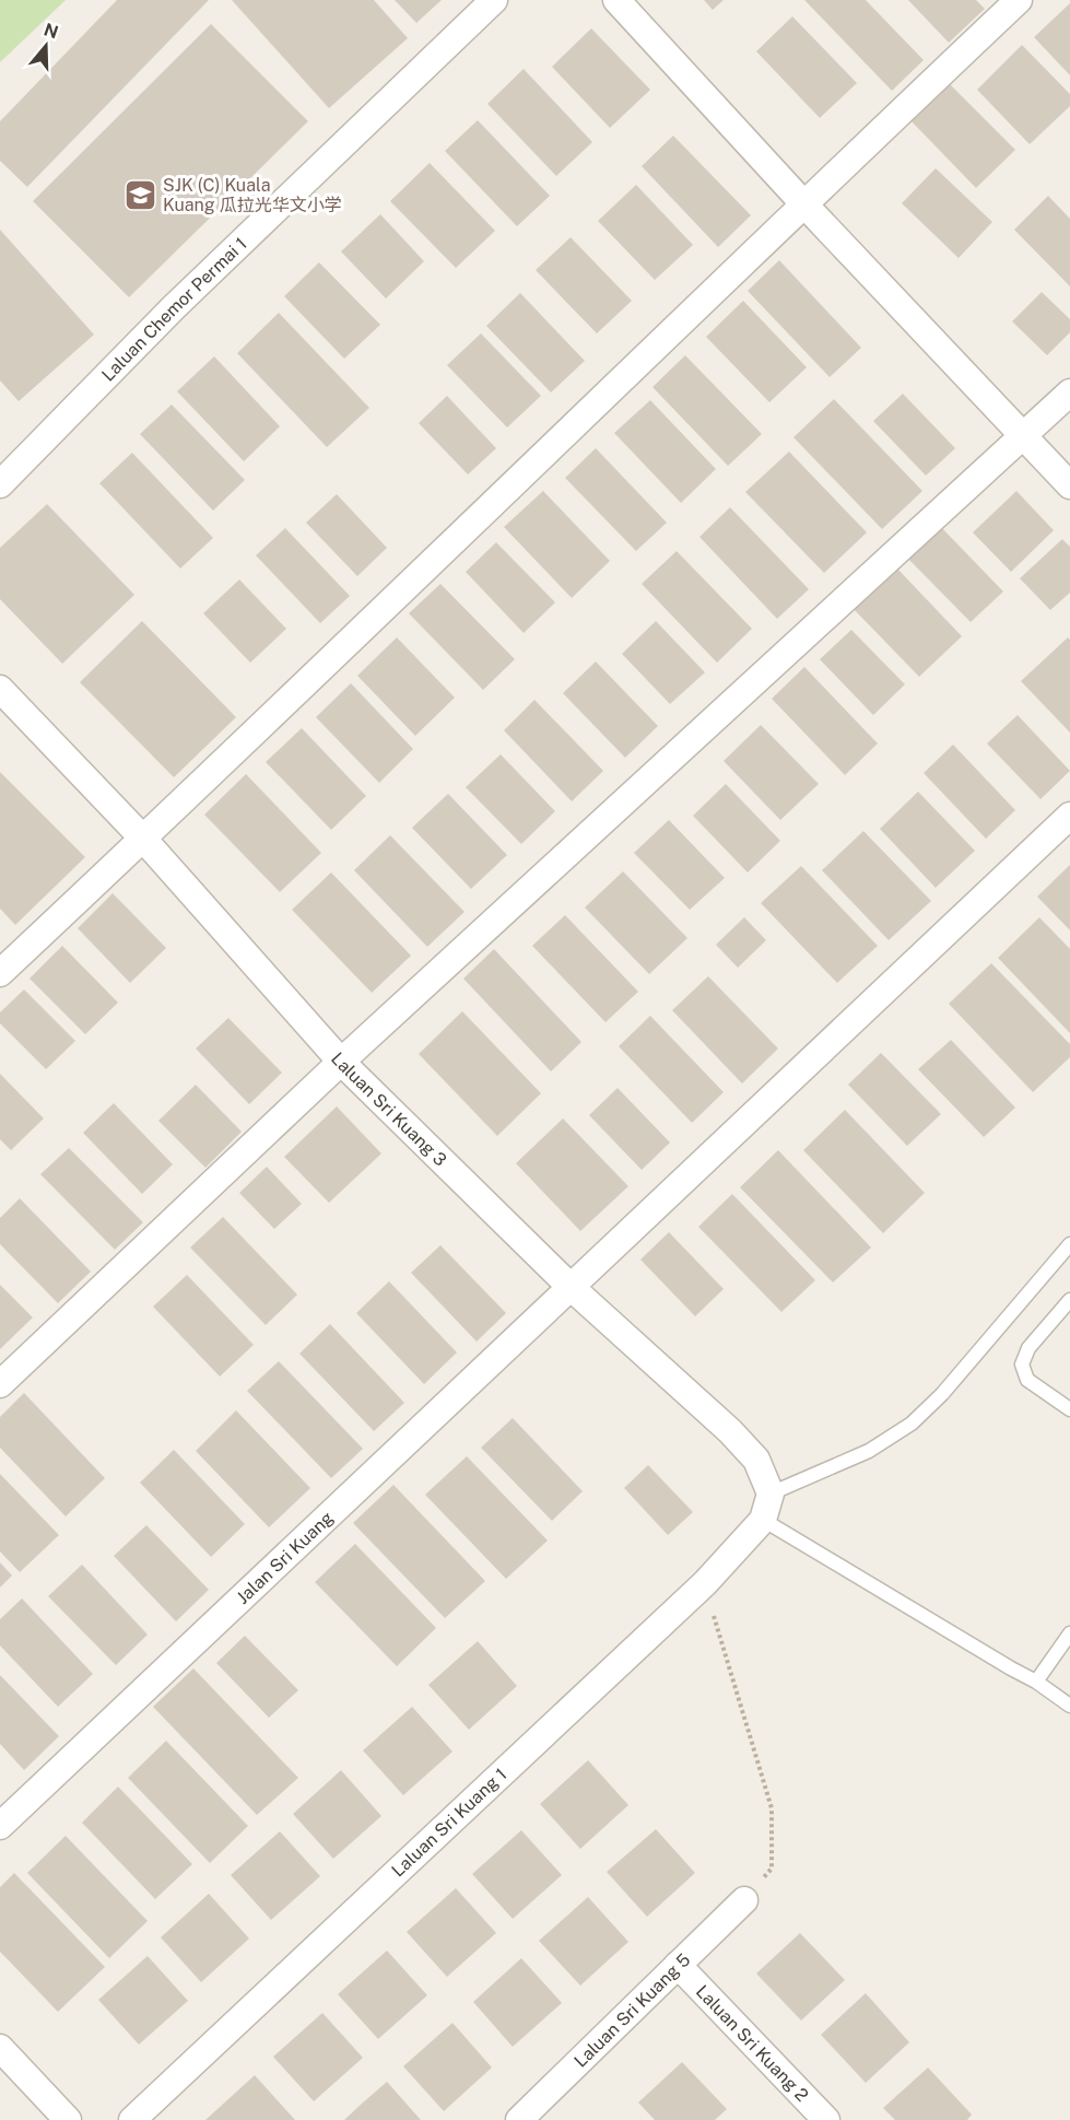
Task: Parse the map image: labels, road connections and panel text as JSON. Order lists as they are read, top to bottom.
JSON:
{
  "streets": {
    "street": [
      "Laluan Chemor Permai 1",
      "Laluan Sri Kuang 3",
      "Jalan Sri Kuang",
      "Laluan Sri Kuang 1",
      "Laluan Sri Kuang 5",
      "Laluan Sri Kuang 2"
    ]
  },
  "crossings": [
    ["Laluan Sri Kuang 3", "Jalan Sri Kuang"],
    ["Laluan Sri Kuang 5", "Laluan Sri Kuang 2"]
  ],
  "places": {
    "school or university": ["SJK (C) Kuala Kuang 瓜拉光华文小学"]
  },
  "north": "top"
}
